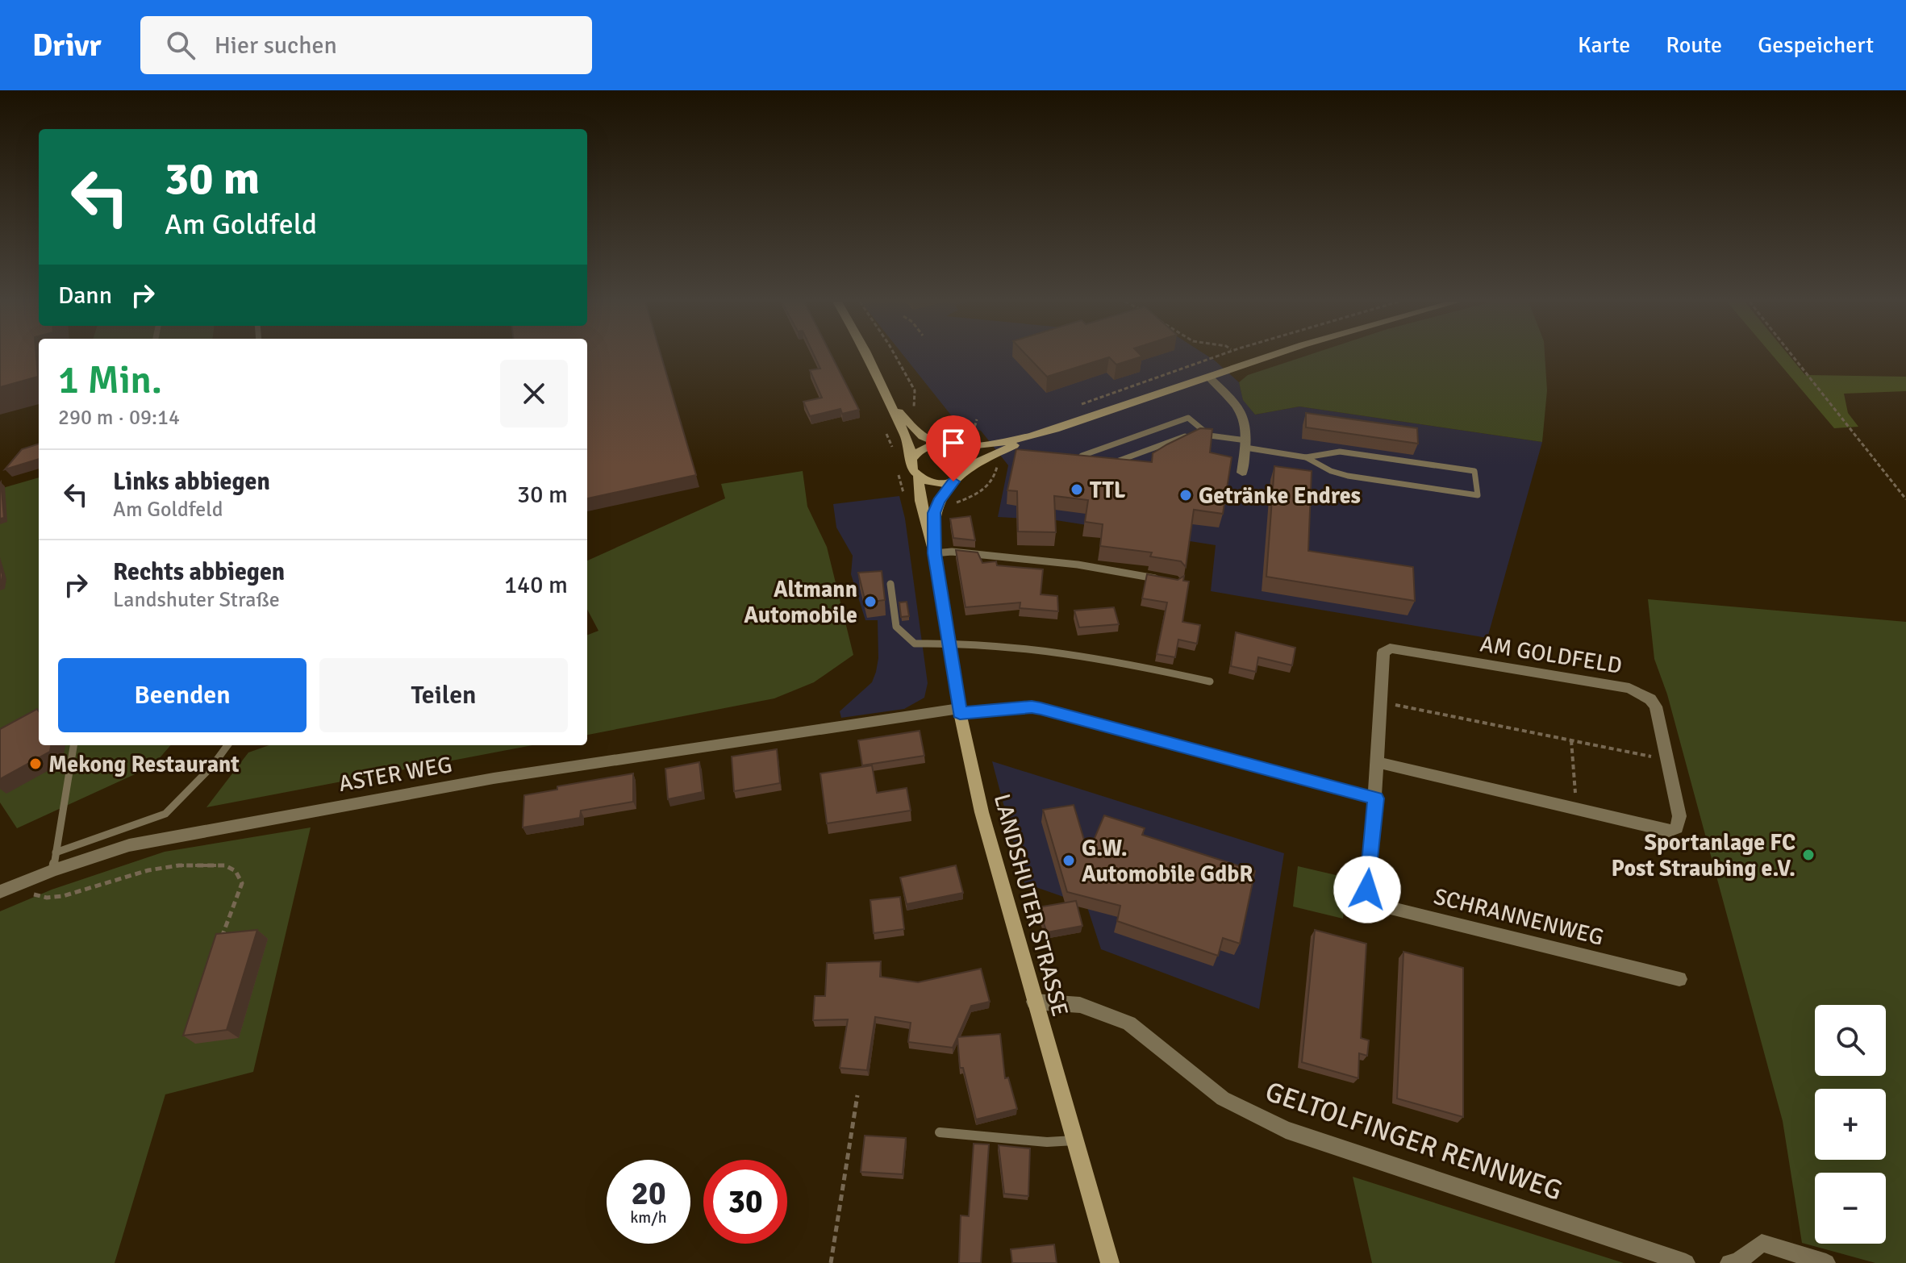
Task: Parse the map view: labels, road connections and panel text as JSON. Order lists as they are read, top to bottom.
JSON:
{
  "streets": {
    "main road": ["LANDSHUTER STRASSE"],
    "street": [
      "AM GOLDFELD",
      "ASTER WEG",
      "SCHRANNENWEG",
      "GELTOLFINGER RENNWEG"
    ]
  },
  "crossings": [
    ["AM GOLDFELD", "SCHRANNENWEG"],
    ["ASTER WEG", "LANDSHUTER STRASSE"],
    ["LANDSHUTER STRASSE", "GELTOLFINGER RENNWEG"]
  ],
  "places": [
    "TTL",
    "Getränke Endres",
    "Altmann Automobile",
    "Mekong Restaurant",
    "Sportanlage FC Post Straubing e.V.",
    "G.W. Automobile GdbR"
  ],
  "page": {
    "header": "Drivr",
    "search": "Hier suchen",
    "nav": ["Karte", "Route", "Gespeichert"],
    "turn": ["30 m", "Am Goldfeld"],
    "then": "Dann",
    "heading": ["1 Min.", "290 m · 09:14"],
    "list": [
      {
        "name": "Links abbiegen",
        "note": "Am Goldfeld",
        "value": "30 m"
      },
      {
        "name": "Rechts abbiegen",
        "note": "Landshuter Straße",
        "value": "140 m"
      }
    ],
    "buttons": ["Beenden", "Teilen"],
    "map_buttons": ["+", "−"],
    "speed": "20 km/h",
    "limit": "30"
  }
}
